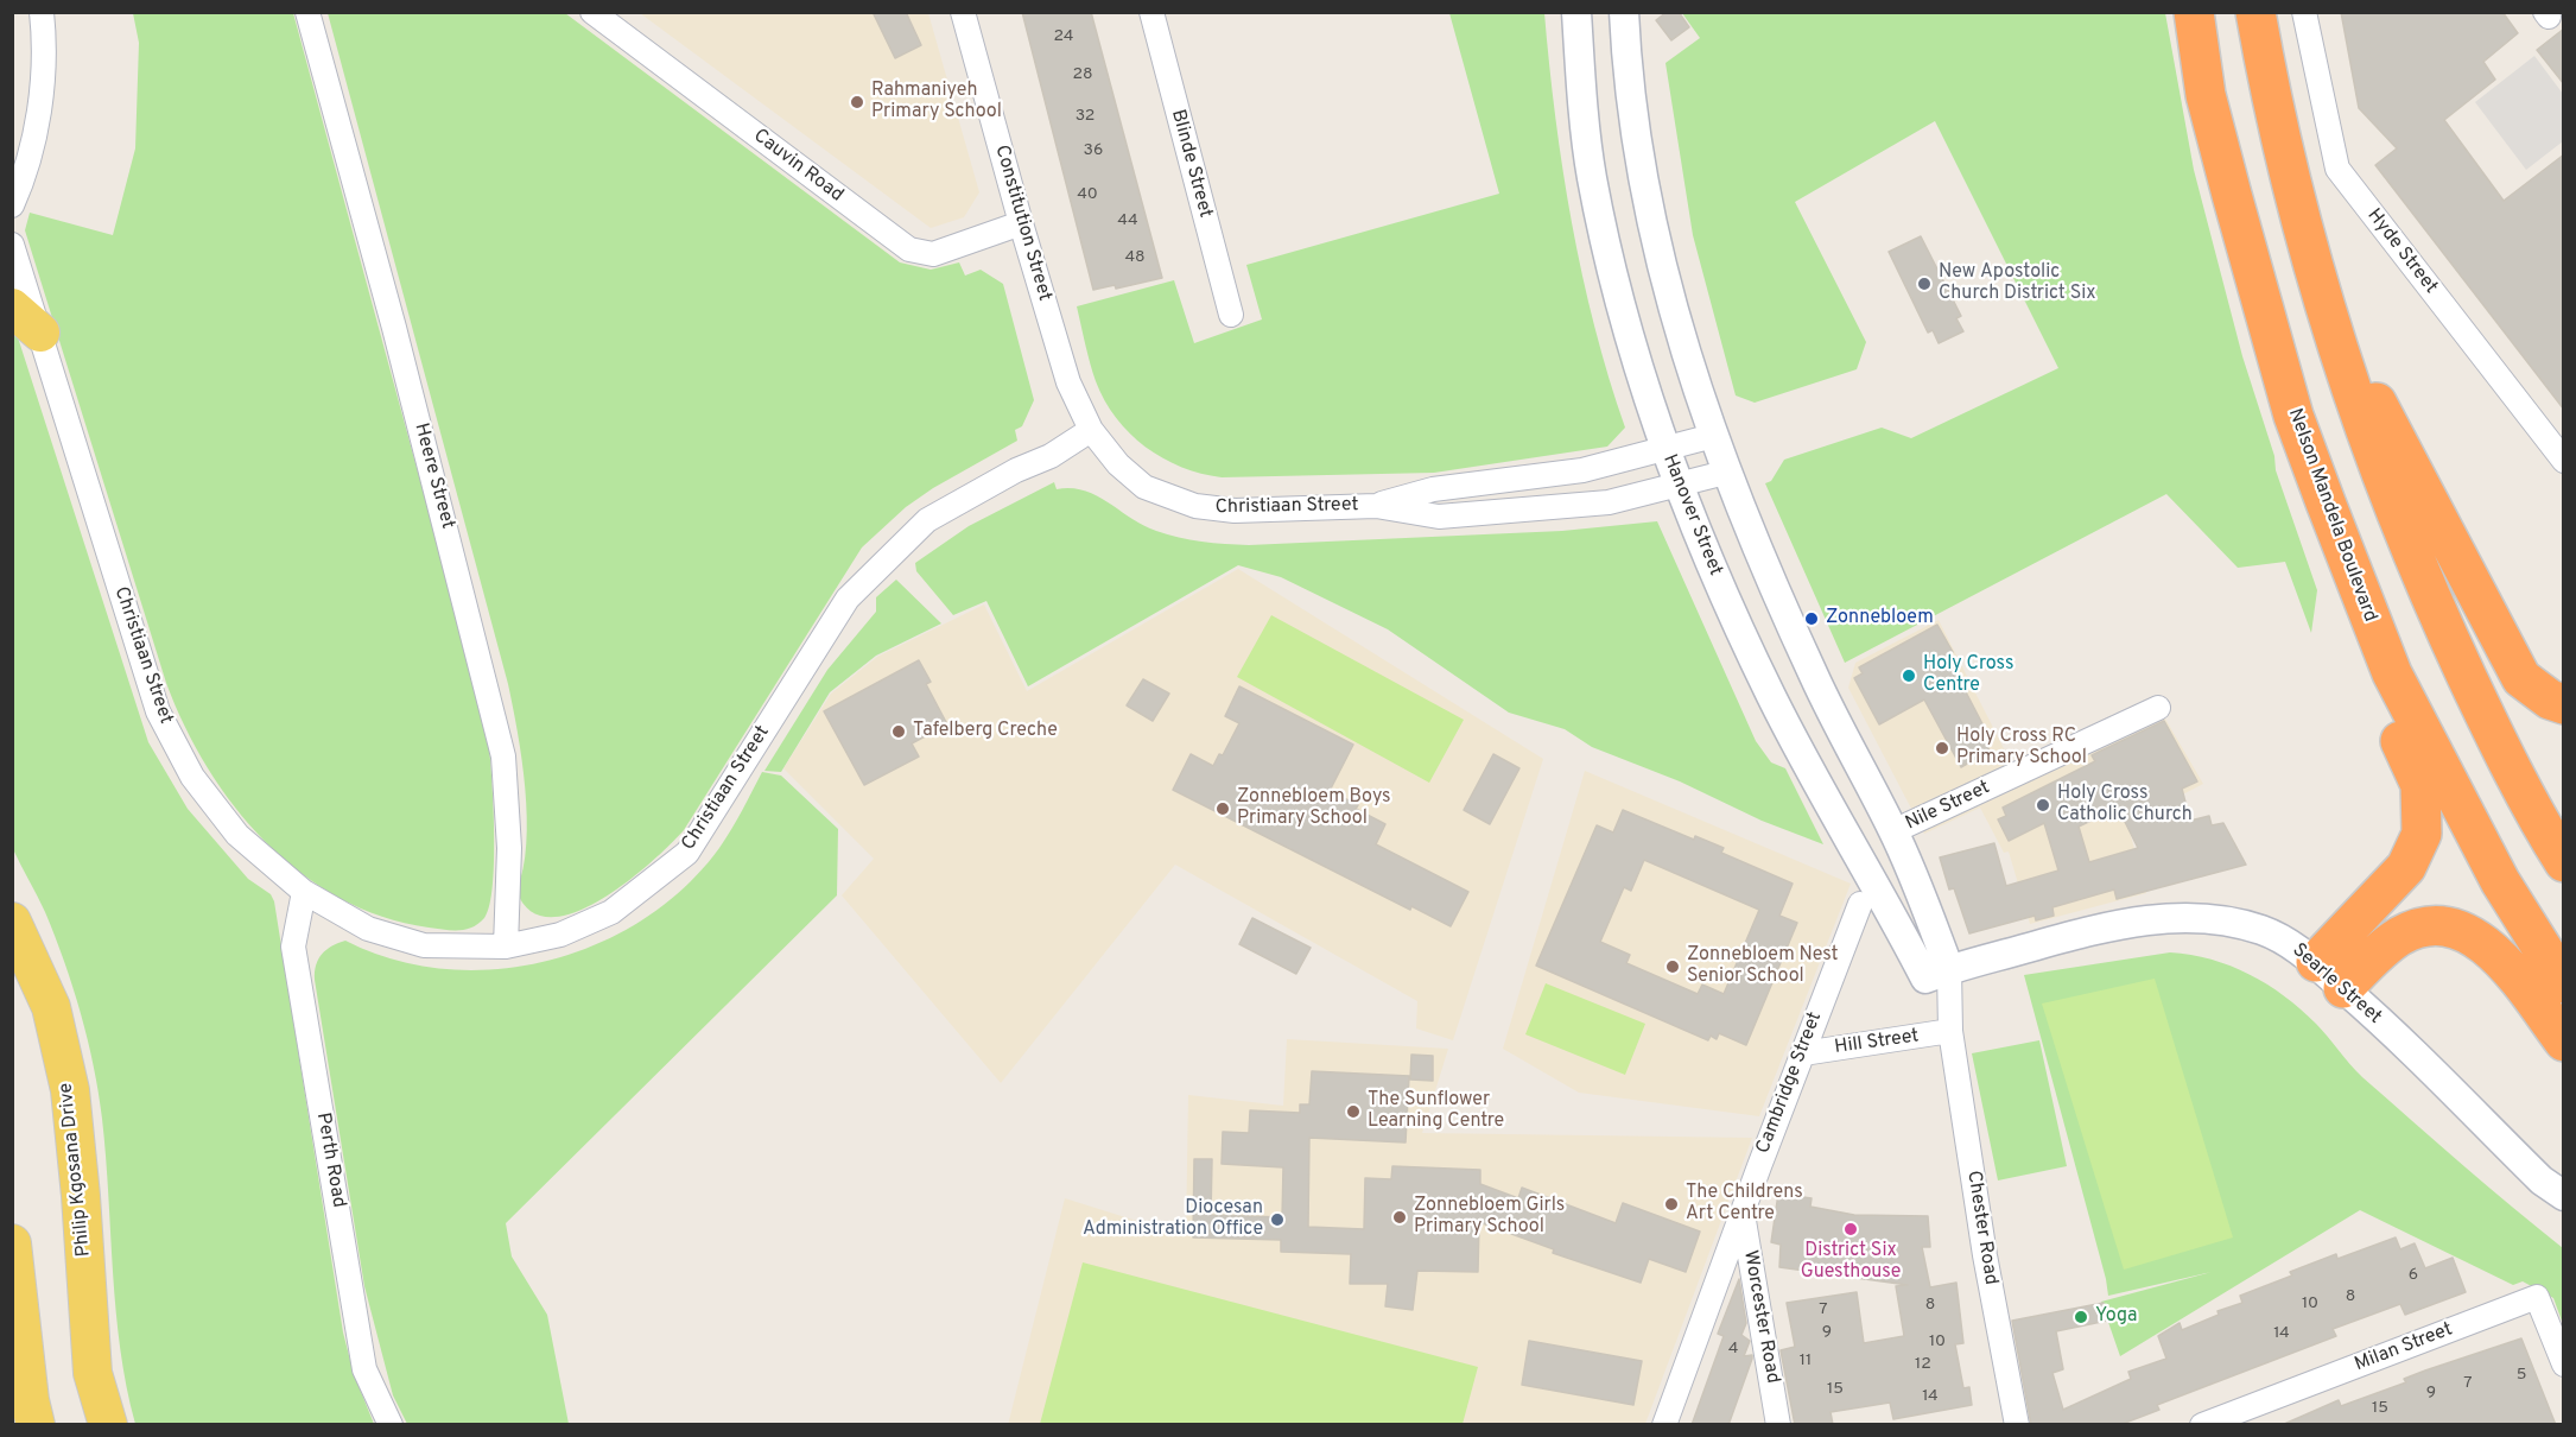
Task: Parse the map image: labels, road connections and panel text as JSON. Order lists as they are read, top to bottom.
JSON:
{
  "streets": {
    "highway": ["Nelson Mandela Boulevard"],
    "main road": ["Philip Kgosana Drive"],
    "street": [
      "Blinde Street",
      "Cauvin Road",
      "Constitution Street",
      "Hyde Street",
      "Heere Street",
      "Christiaan Street",
      "Hanover Street",
      "Nile Street",
      "Searle Street",
      "Hill Street",
      "Cambridge Street",
      "Perth Road",
      "Chester Road",
      "Worcester Road",
      "Milan Street"
    ]
  },
  "crossings": [
    ["Cauvin Road", "Constitution Street"],
    ["Constitution Street", "Christiaan Street"],
    ["Heere Street", "Christiaan Street"],
    ["Christiaan Street", "Hanover Street"],
    ["Christiaan Street", "Perth Road"],
    ["Hanover Street", "Searle Street"],
    ["Hanover Street", "Chester Road"],
    ["Searle Street", "Chester Road"],
    ["Hill Street", "Cambridge Street"],
    ["Hill Street", "Chester Road"],
    ["Cambridge Street", "Worcester Road"]
  ],
  "places": [
    "Rahmaniyeh Primary School",
    "New Apostolic Church District Six",
    "Zonnebloem",
    "Holy Cross Centre",
    "Tafelberg Creche",
    "Holy Cross RC Primary School",
    "Holy Cross Catholic Church",
    "Zonnebloem Boys Primary School",
    "Zonnebloem Nest Senior School",
    "The Sunflower Learning Centre",
    "The Childrens Art Centre",
    "Zonnebloem Girls Primary School",
    "Diocesan Administration Office",
    "District Six Guesthouse",
    "Yoga"
  ],
  "house_numbers": [
    "24",
    "28",
    "32",
    "36",
    "40",
    "44",
    "48",
    "6",
    "8",
    "10",
    "8",
    "7",
    "9",
    "14",
    "10",
    "4",
    "11",
    "12",
    "5",
    "7",
    "15",
    "9",
    "14",
    "15"
  ]
}
